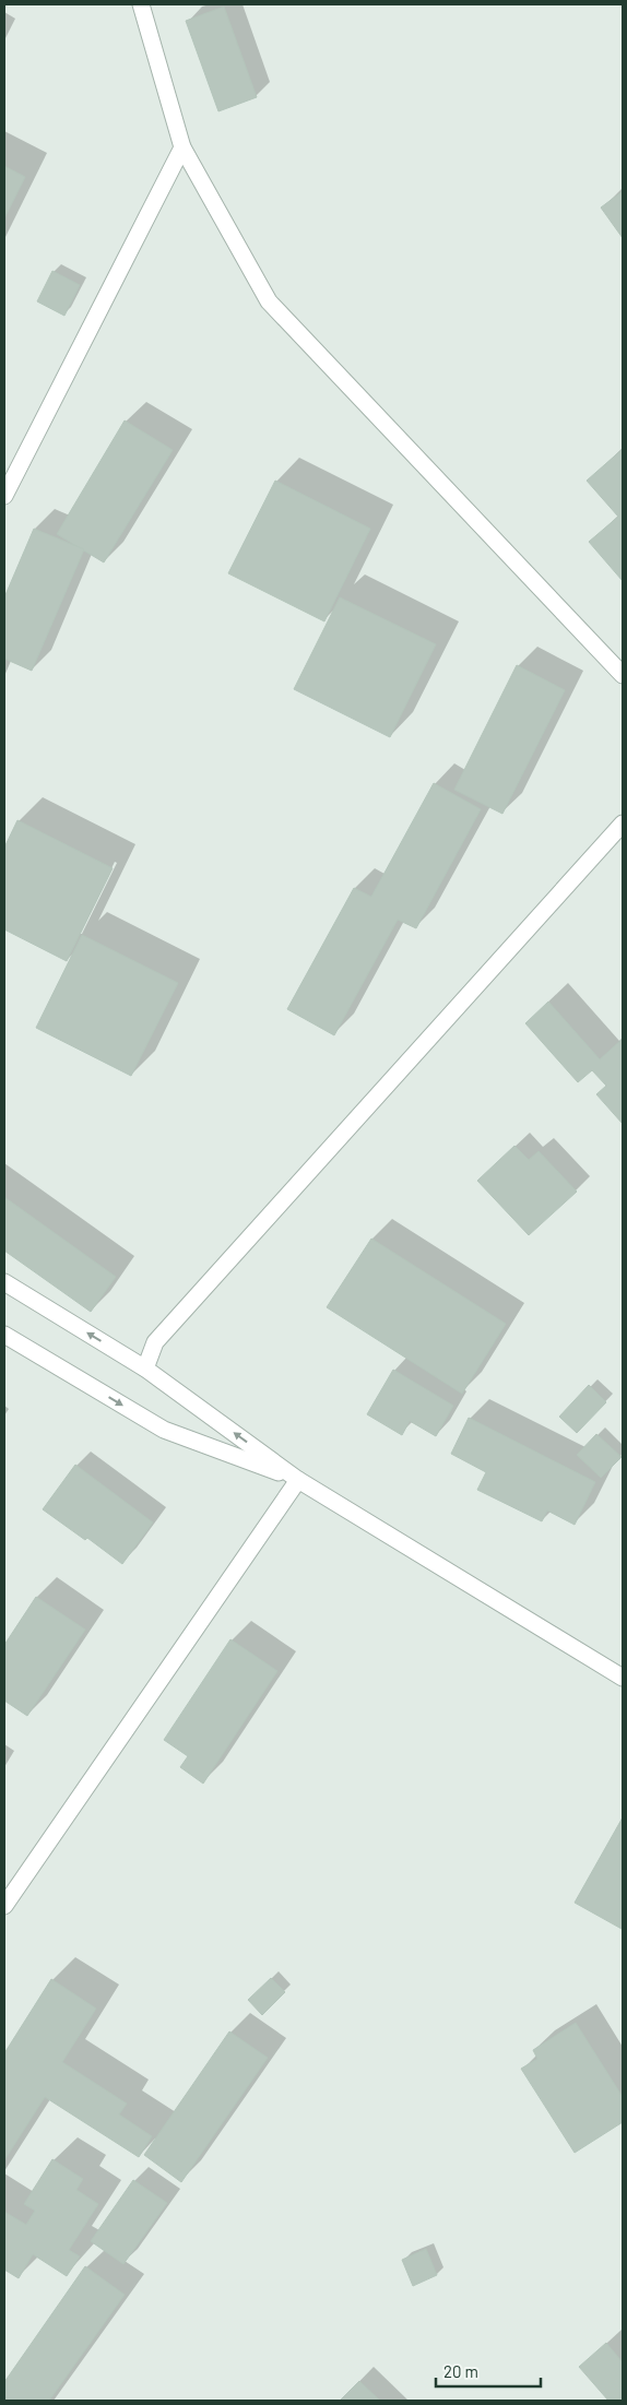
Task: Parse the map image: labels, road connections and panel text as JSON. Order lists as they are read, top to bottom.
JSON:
{
  "scale_bar": "20 m"
}
